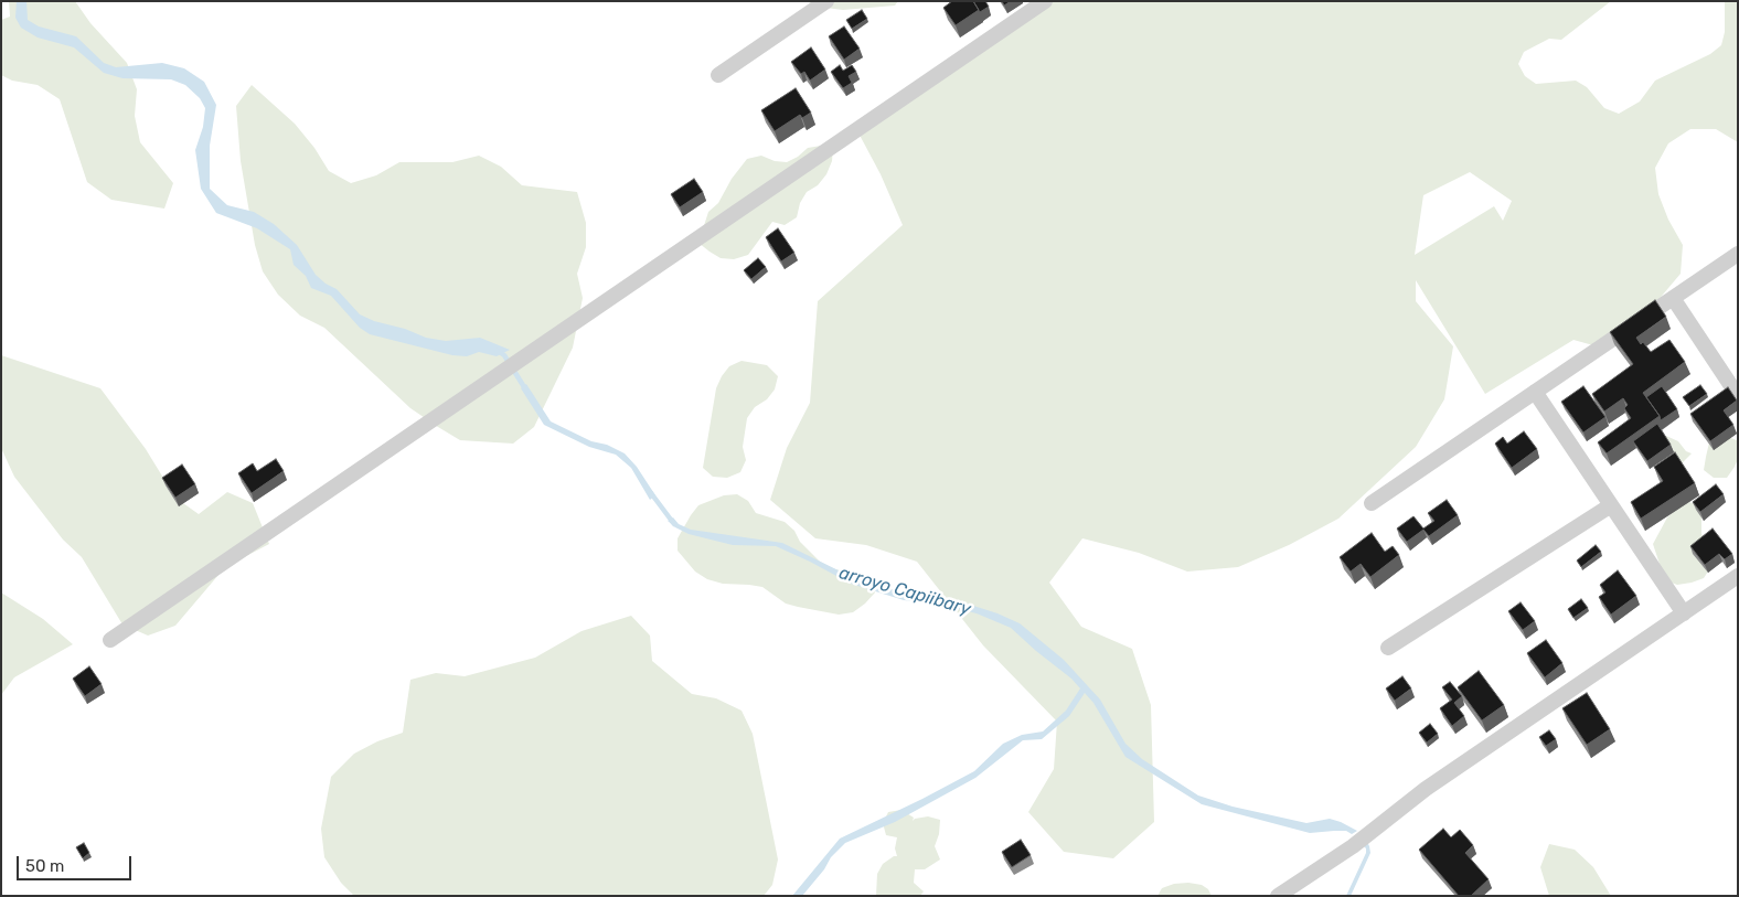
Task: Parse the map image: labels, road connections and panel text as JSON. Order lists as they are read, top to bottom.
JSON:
{
  "water": ["arroyo Capiibary"],
  "scale_bar": "50 m"
}
